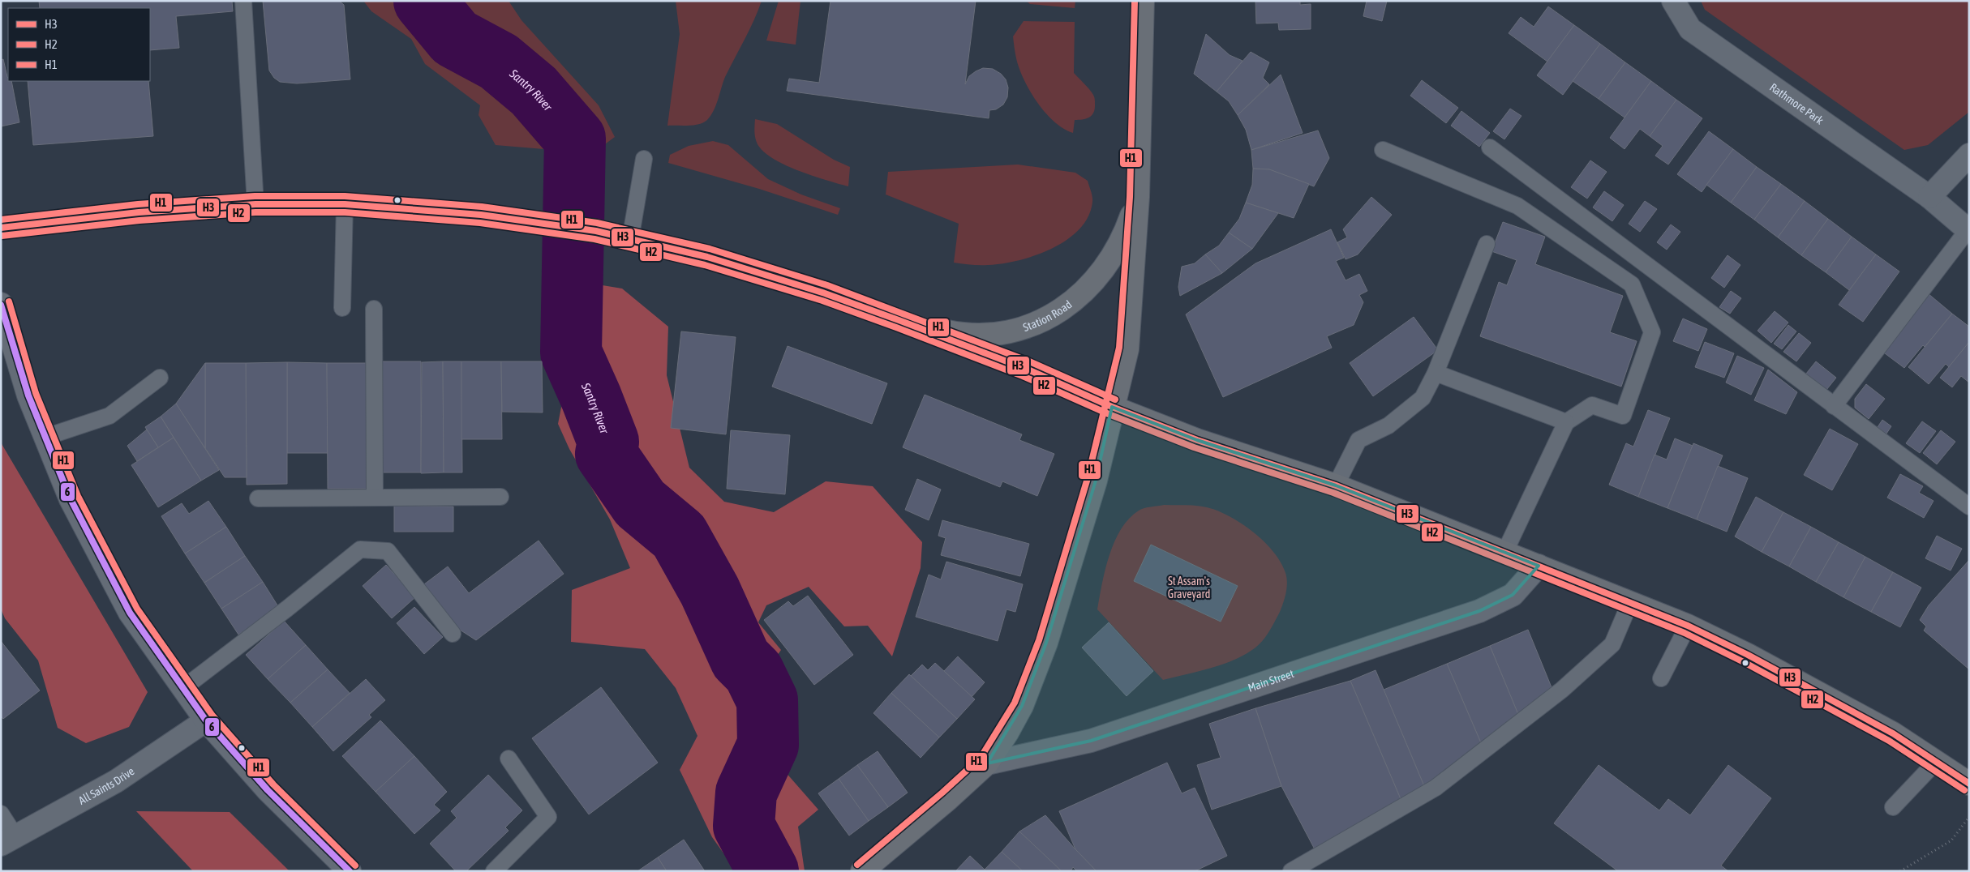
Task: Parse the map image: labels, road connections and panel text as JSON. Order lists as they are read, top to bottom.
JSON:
{
  "streets": {
    "main road": ["Station Road"],
    "street": ["Rathmore Park", "Main Street", "All Saints Drive"]
  },
  "water": ["Santry River"],
  "parks": ["St Assam's Graveyard"],
  "lines": [
    "transit line H1",
    "transit line H3",
    "transit line H2",
    "transit line 6"
  ],
  "legend": ["H3", "H2", "H1"]
}
